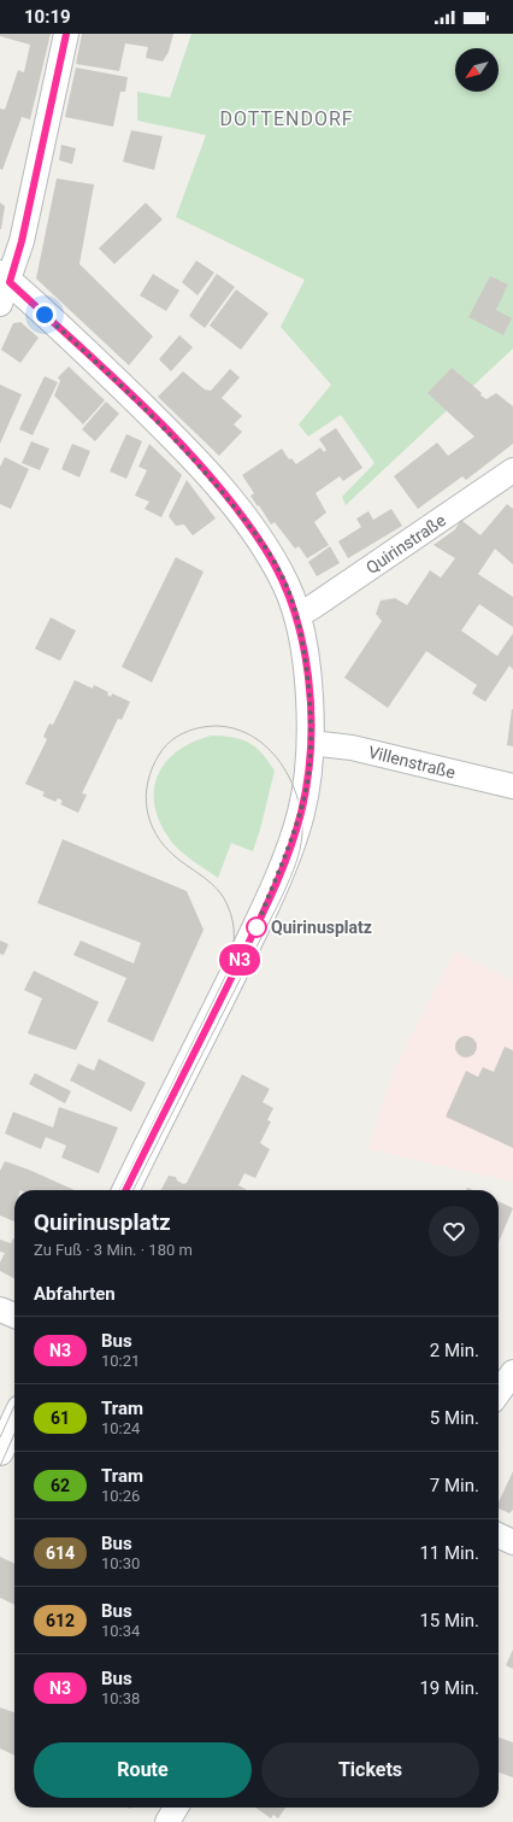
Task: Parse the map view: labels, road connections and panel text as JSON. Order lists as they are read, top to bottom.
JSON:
{
  "streets": {
    "street": ["Quirinstraße", "Villenstraße"]
  },
  "districts": ["DOTTENDORF"],
  "places": ["Quirinusplatz"],
  "lines": ["bus line N3"],
  "north": "bottom left",
  "page": {
    "status": "10:19",
    "on_map": "N3",
    "heading": [
      ["Quirinusplatz", "Zu Fuß · 3 Min. · 180 m"],
      "Abfahrten"
    ],
    "list": [
      {
        "mark": "N3",
        "name": "Bus",
        "note": "10:21",
        "value": "2 Min."
      },
      {
        "mark": "61",
        "name": "Tram",
        "note": "10:24",
        "value": "5 Min."
      },
      {
        "mark": "62",
        "name": "Tram",
        "note": "10:26",
        "value": "7 Min."
      },
      {
        "mark": "614",
        "name": "Bus",
        "note": "10:30",
        "value": "11 Min."
      },
      {
        "mark": "612",
        "name": "Bus",
        "note": "10:34",
        "value": "15 Min."
      },
      {
        "mark": "N3",
        "name": "Bus",
        "note": "10:38",
        "value": "19 Min."
      }
    ],
    "buttons": ["Route", "Tickets"]
  }
}
